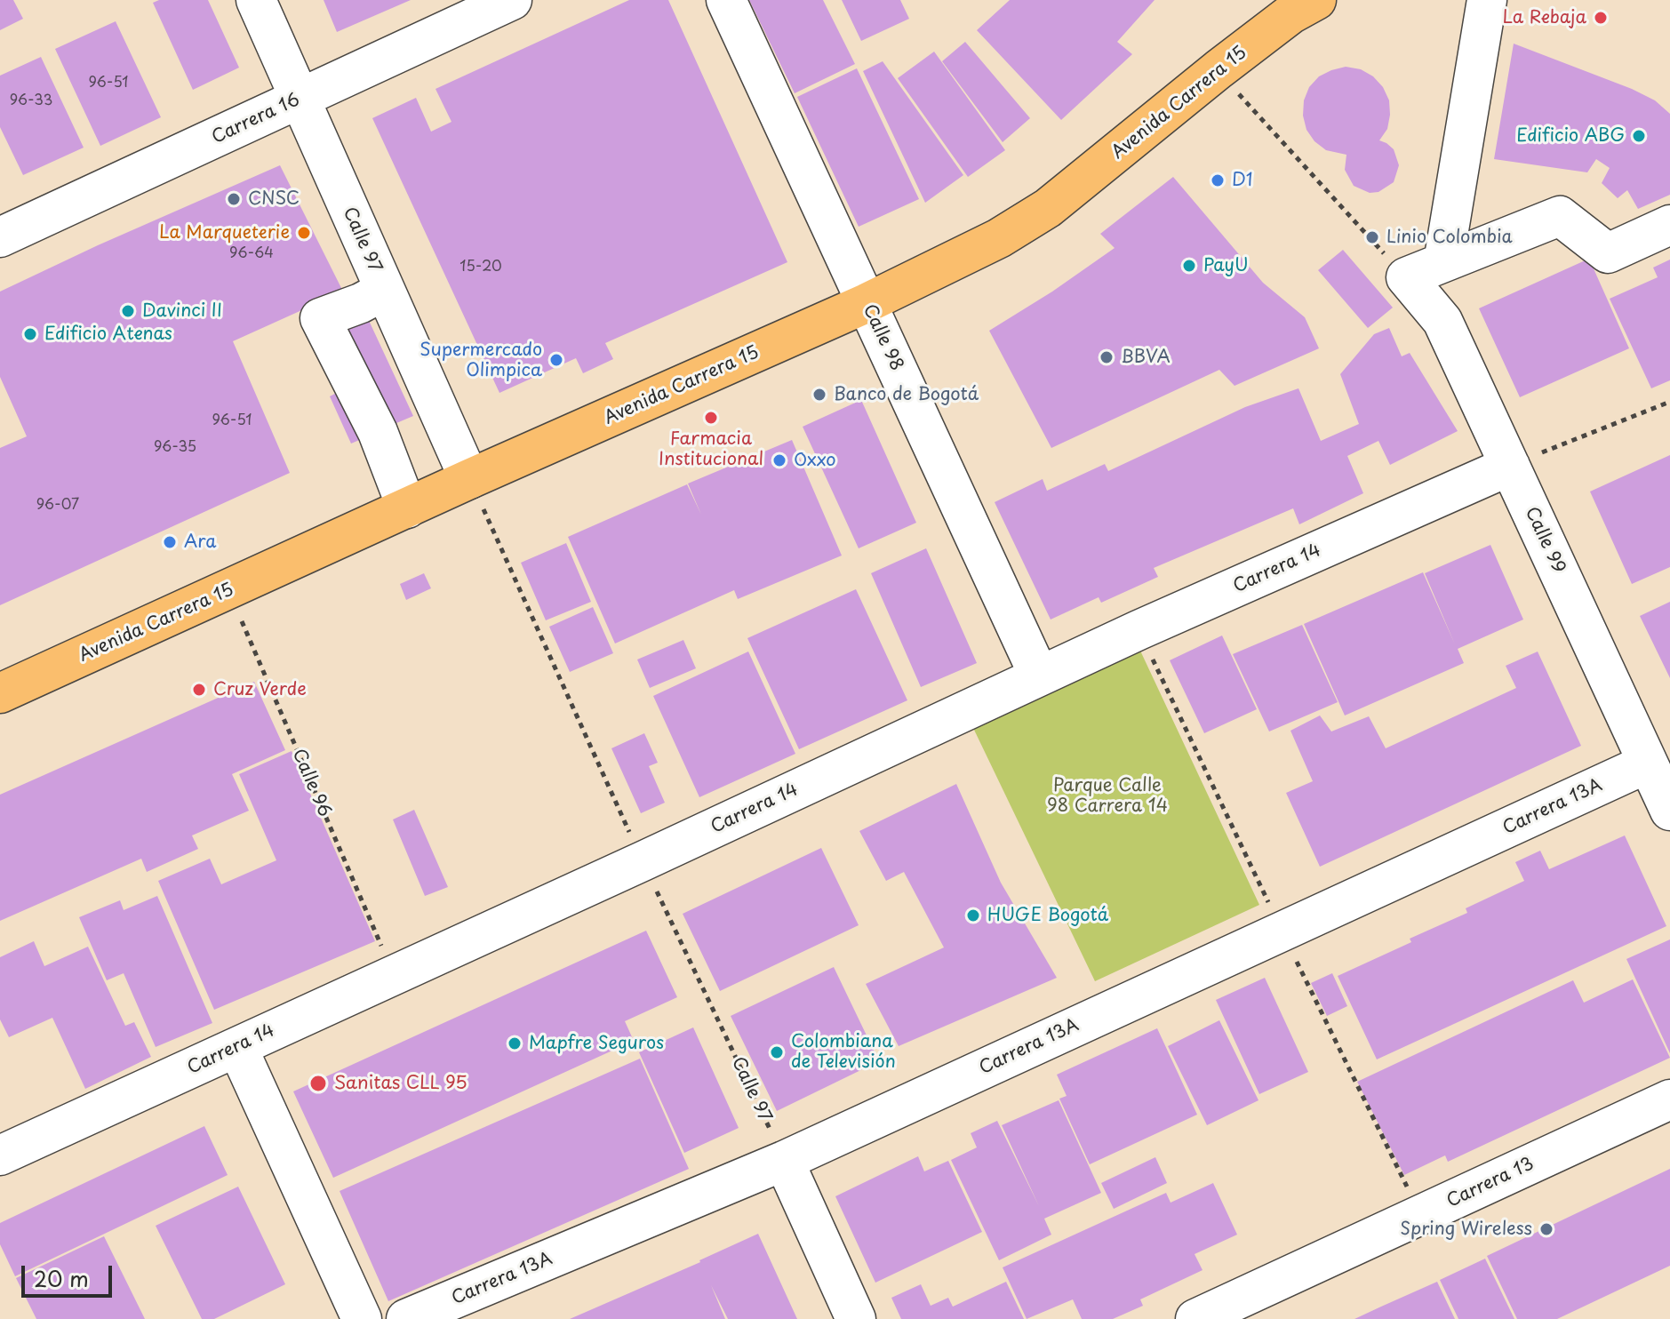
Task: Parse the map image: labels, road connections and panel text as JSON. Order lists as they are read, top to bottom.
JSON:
{
  "streets": {
    "main road": ["Avenida Carrera 15"],
    "street": [
      "Carrera 16",
      "Calle 97",
      "Calle 98",
      "Calle 99",
      "Carrera 14",
      "Carrera 13A",
      "Carrera 13"
    ],
    "path": ["Calle 96"]
  },
  "crossings": [
    ["Avenida Carrera 15", "Calle 97"],
    ["Avenida Carrera 15", "Calle 98"],
    ["Avenida Carrera 15", "Calle 96"],
    ["Carrera 16", "Calle 97"],
    ["Calle 97", "Carrera 14"],
    ["Calle 97", "Carrera 13A"],
    ["Calle 98", "Carrera 14"],
    ["Calle 99", "Carrera 14"],
    ["Calle 99", "Carrera 13A"],
    ["Carrera 14", "Calle 96"]
  ],
  "parks": ["Parque Calle 98 Carrera 14"],
  "places": [
    "La Rebaja",
    "Edificio ABG",
    "D1",
    "CNSC",
    "La Marqueterie",
    "Linio Colombia",
    "PayU",
    "Davinci II",
    "Edificio Atenas",
    "BBVA",
    "Supermercado Olimpica",
    "Banco de Bogotá",
    "Farmacia Institucional",
    "Oxxo",
    "Ara",
    "Cruz Verde",
    "HUGE Bogotá",
    "Mapfre Seguros",
    "Colombiana de Televisión",
    "Sanitas CLL 95",
    "Spring Wireless"
  ],
  "house_numbers": [
    "96-51",
    "96-33",
    "96-64",
    "15-20",
    "96-51",
    "96-35",
    "96-07"
  ],
  "scale_bar": "20 m"
}
